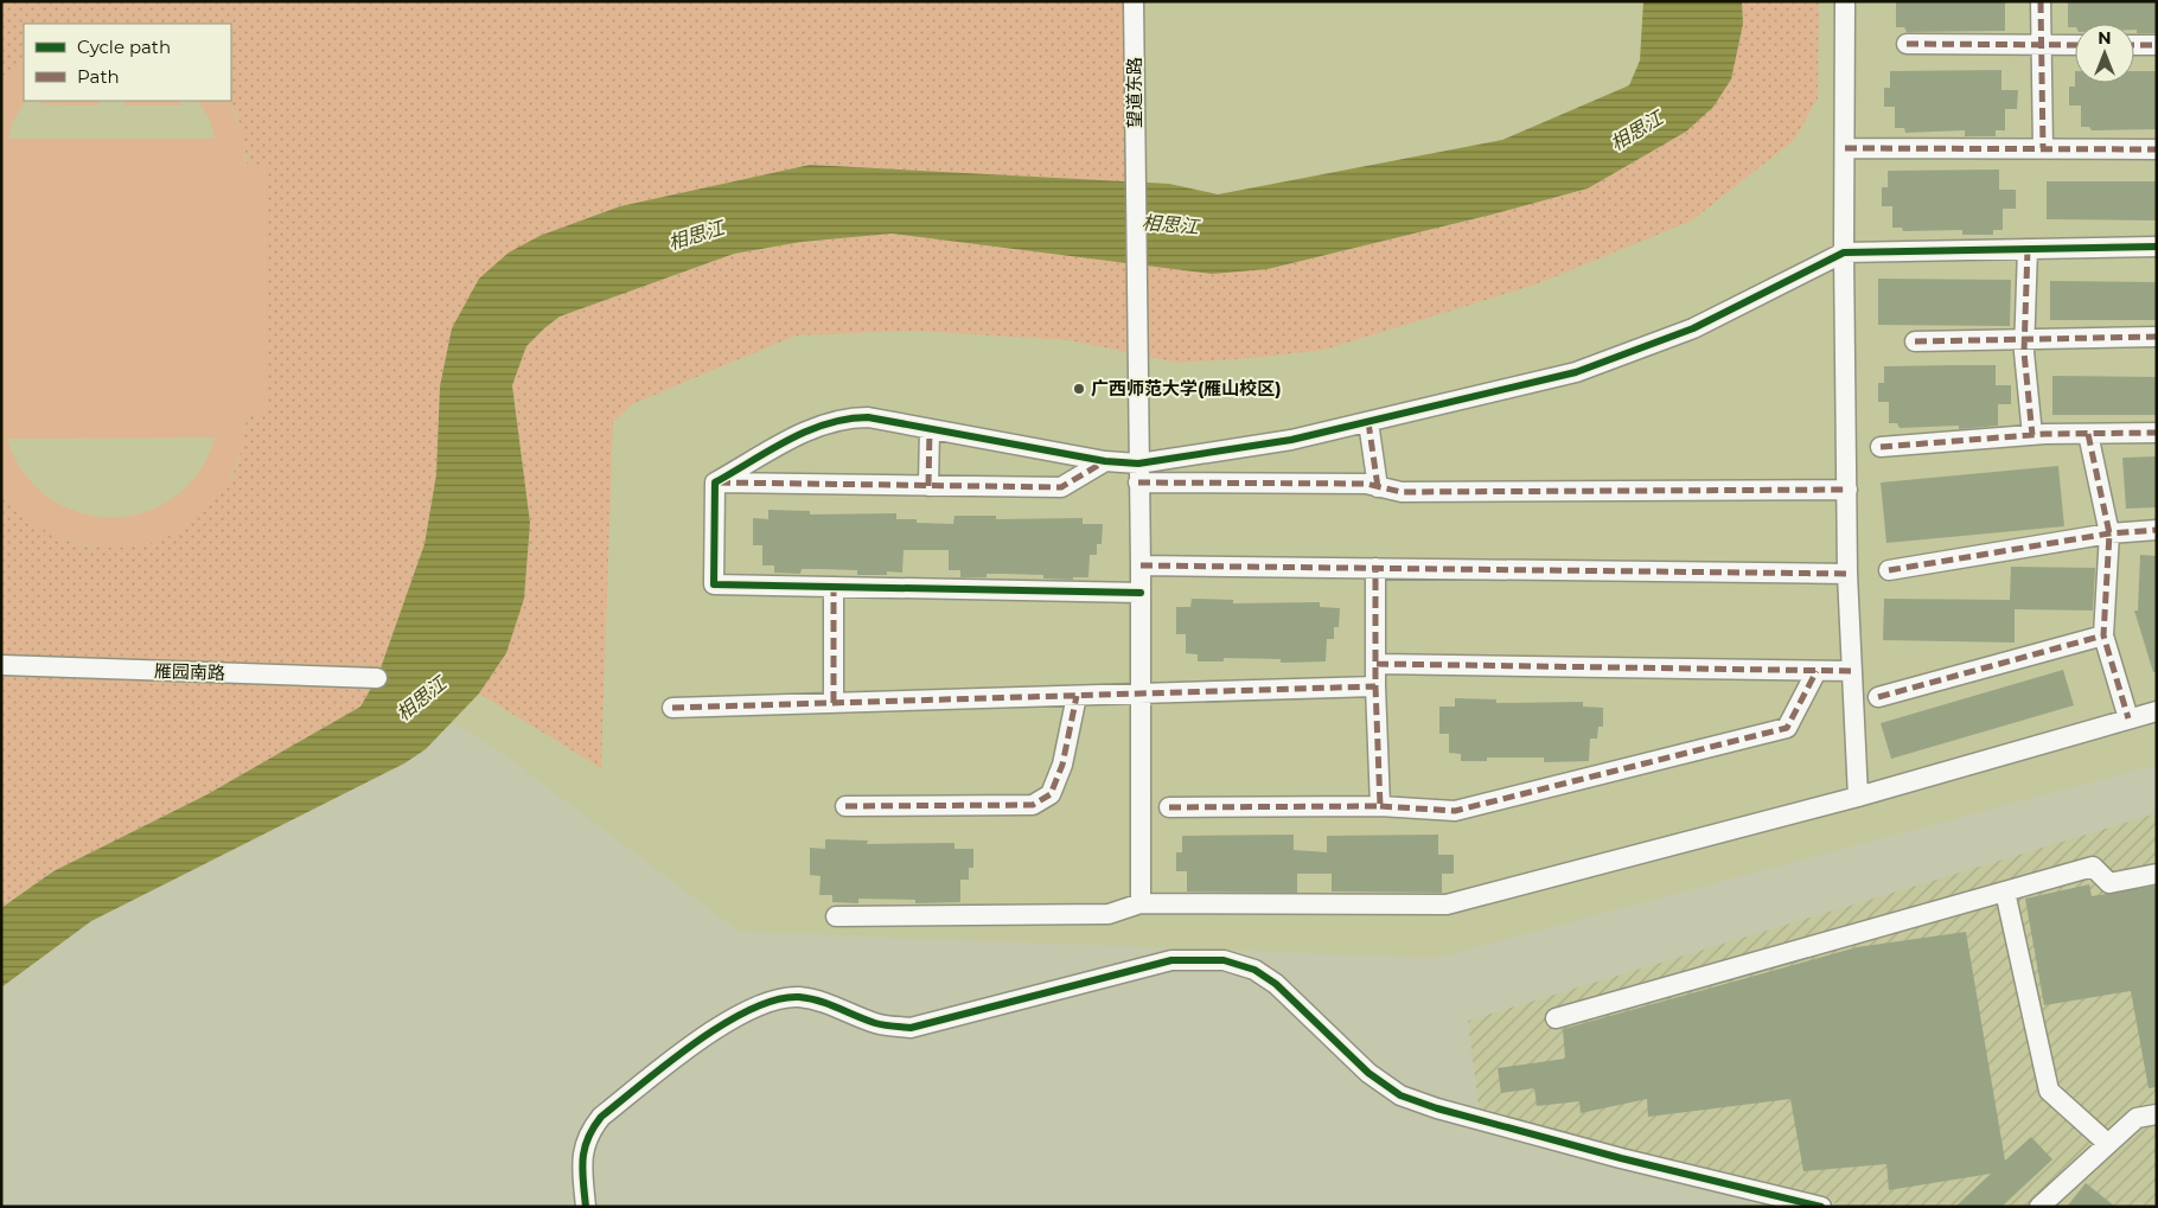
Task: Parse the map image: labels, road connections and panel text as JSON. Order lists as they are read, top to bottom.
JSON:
{
  "streets": {
    "street": ["望道东路", "雁园南路"]
  },
  "water": ["相思江"],
  "places": ["广西师范大学(雁山校区)"],
  "legend": ["Cycle path", "Path"],
  "north": "top"
}
